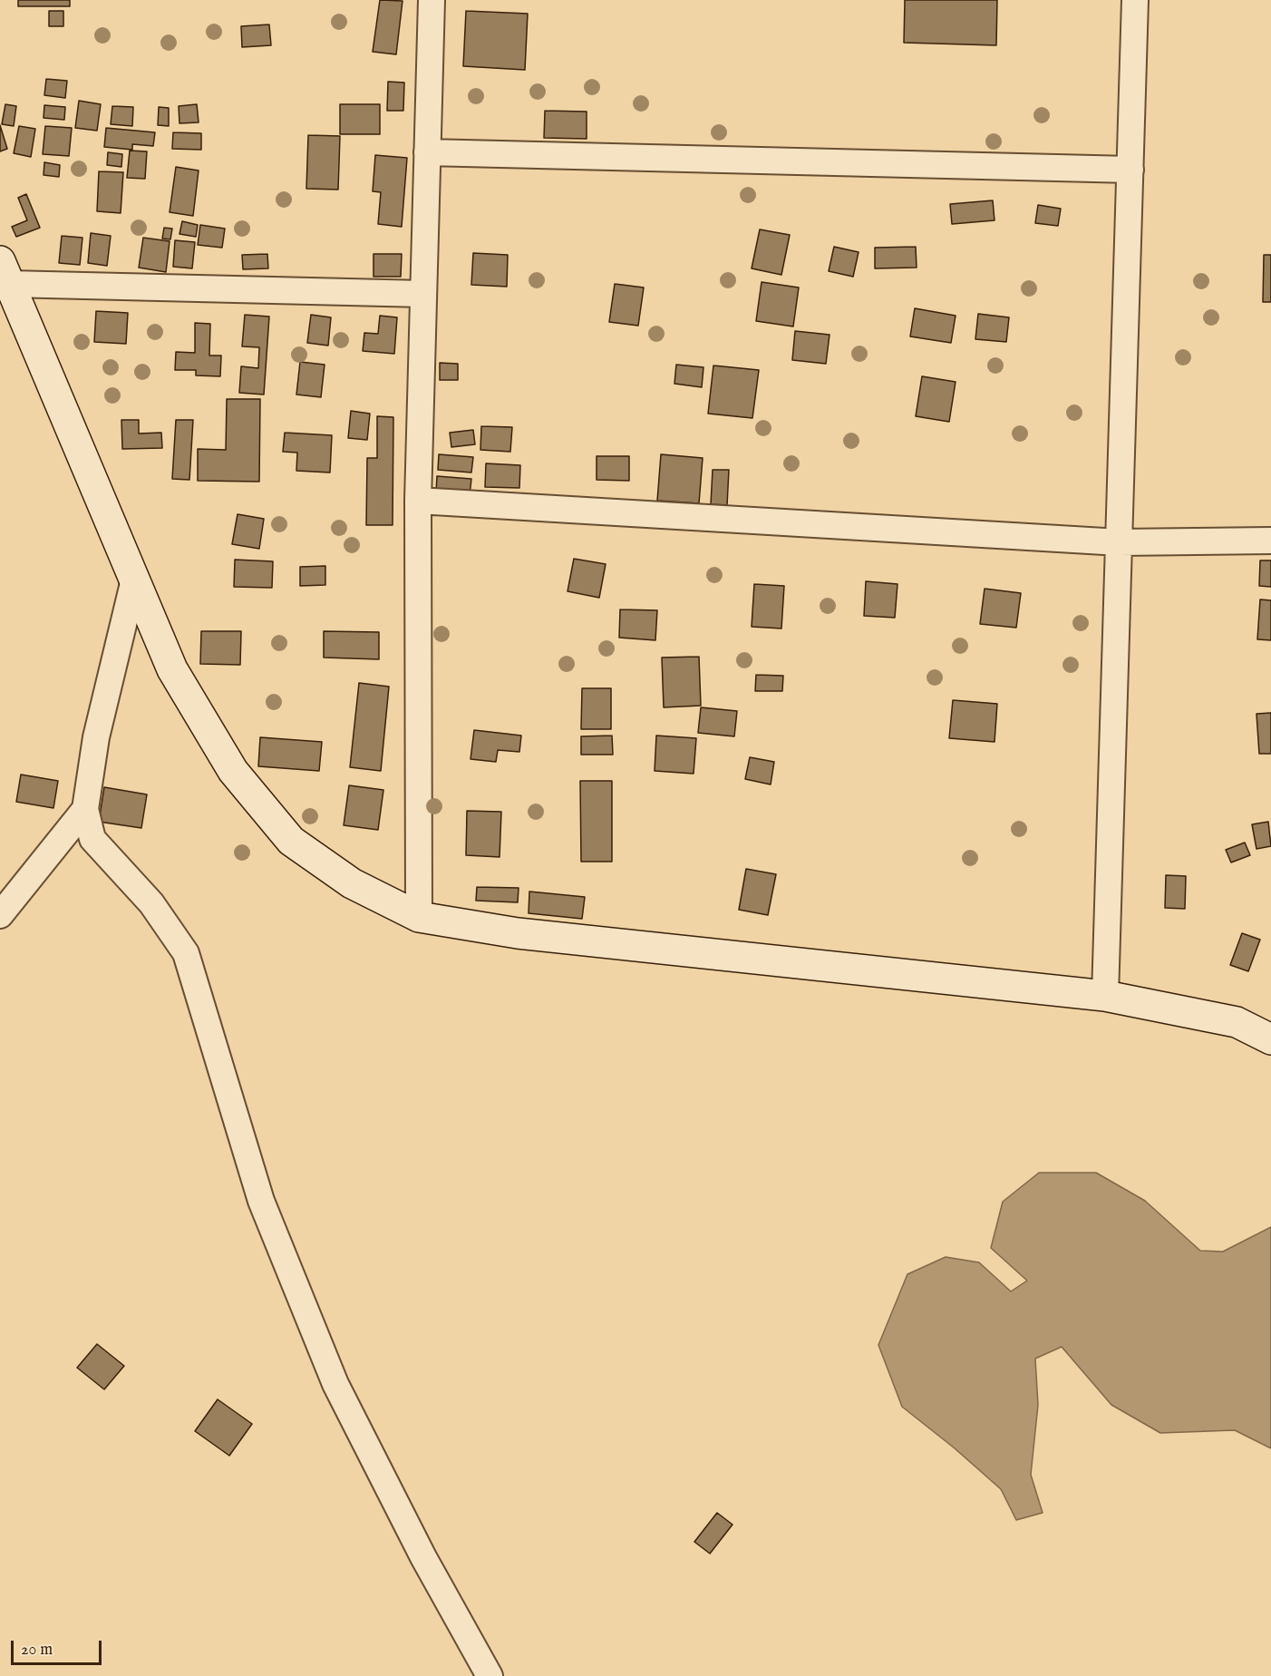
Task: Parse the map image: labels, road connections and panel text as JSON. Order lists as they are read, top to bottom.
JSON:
{
  "scale_bar": "20 m"
}
